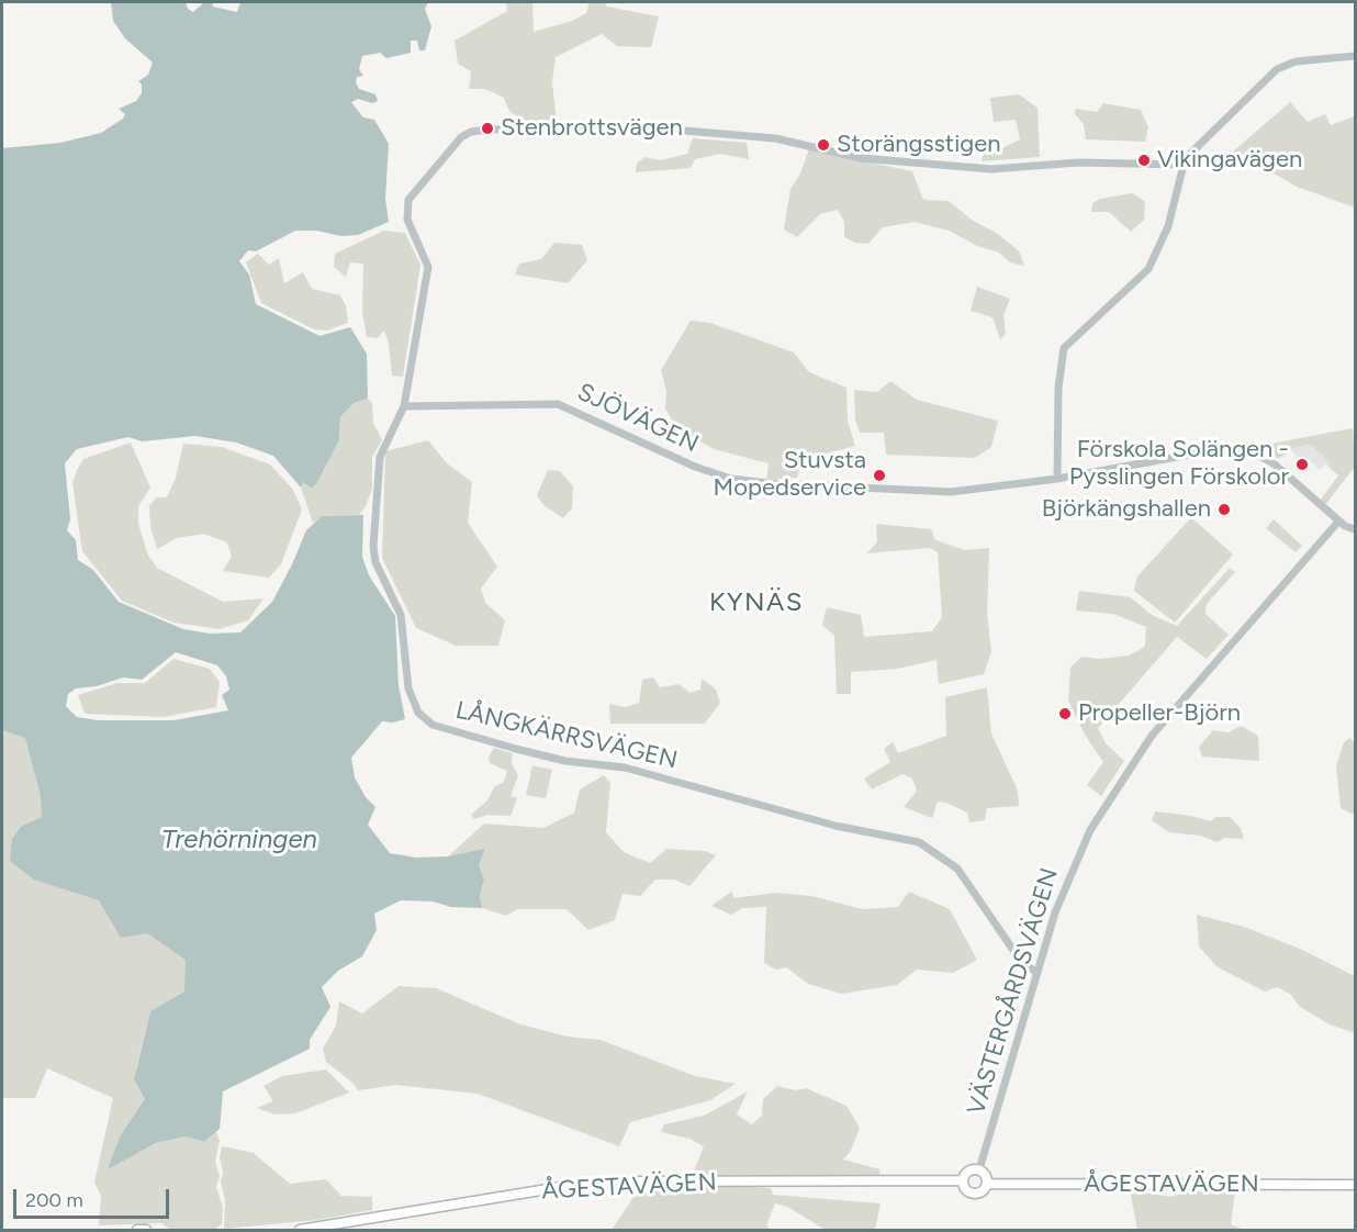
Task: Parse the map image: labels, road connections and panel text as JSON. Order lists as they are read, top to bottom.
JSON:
{
  "streets": {
    "main road": ["ÅGESTAVÄGEN"],
    "street": ["SJÖVÄGEN", "LÅNGKÄRRSVÄGEN", "VÄSTERGÅRDSVÄGEN"]
  },
  "crossings": [
    ["SJÖVÄGEN", "LÅNGKÄRRSVÄGEN"],
    ["SJÖVÄGEN", "VÄSTERGÅRDSVÄGEN"],
    ["LÅNGKÄRRSVÄGEN", "VÄSTERGÅRDSVÄGEN"],
    ["VÄSTERGÅRDSVÄGEN", "ÅGESTAVÄGEN"]
  ],
  "districts": ["KYNÄS"],
  "water": ["Trehörningen"],
  "places": [
    "Stenbrottsvägen",
    "Storängsstigen",
    "Vikingavägen",
    "Förskola Solängen - Pysslingen Förskolor",
    "Stuvsta Mopedservice",
    "Björkängshallen",
    "Propeller-Björn"
  ],
  "scale_bar": "200 m"
}
